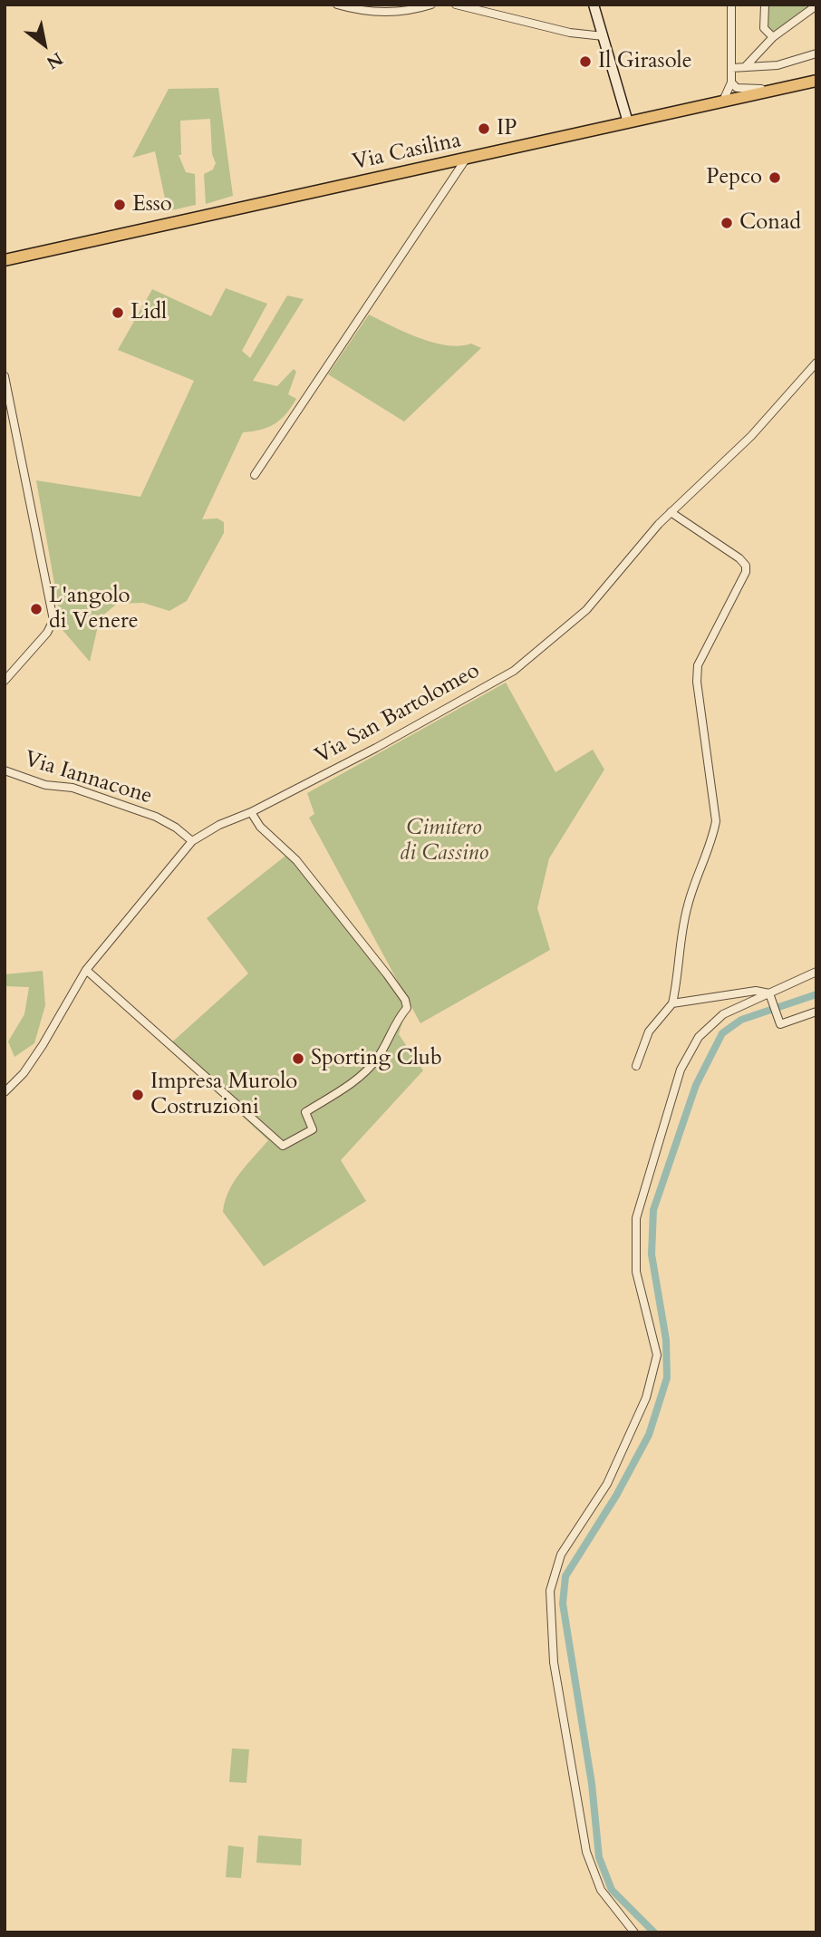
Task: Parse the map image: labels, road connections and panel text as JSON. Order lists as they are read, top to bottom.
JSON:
{
  "streets": {
    "main road": ["Via Casilina"],
    "street": ["Via San Bartolomeo", "Via Iannacone"]
  },
  "crossings": [
    ["Via San Bartolomeo", "Via Iannacone"]
  ],
  "parks": ["Cimitero di Cassino"],
  "places": [
    "Il Girasole",
    "IP",
    "Pepco",
    "Esso",
    "Conad",
    "Lidl",
    "L'angolo di Venere",
    "Sporting Club",
    "Impresa Murolo Costruzioni"
  ],
  "north": "bottom right"
}
